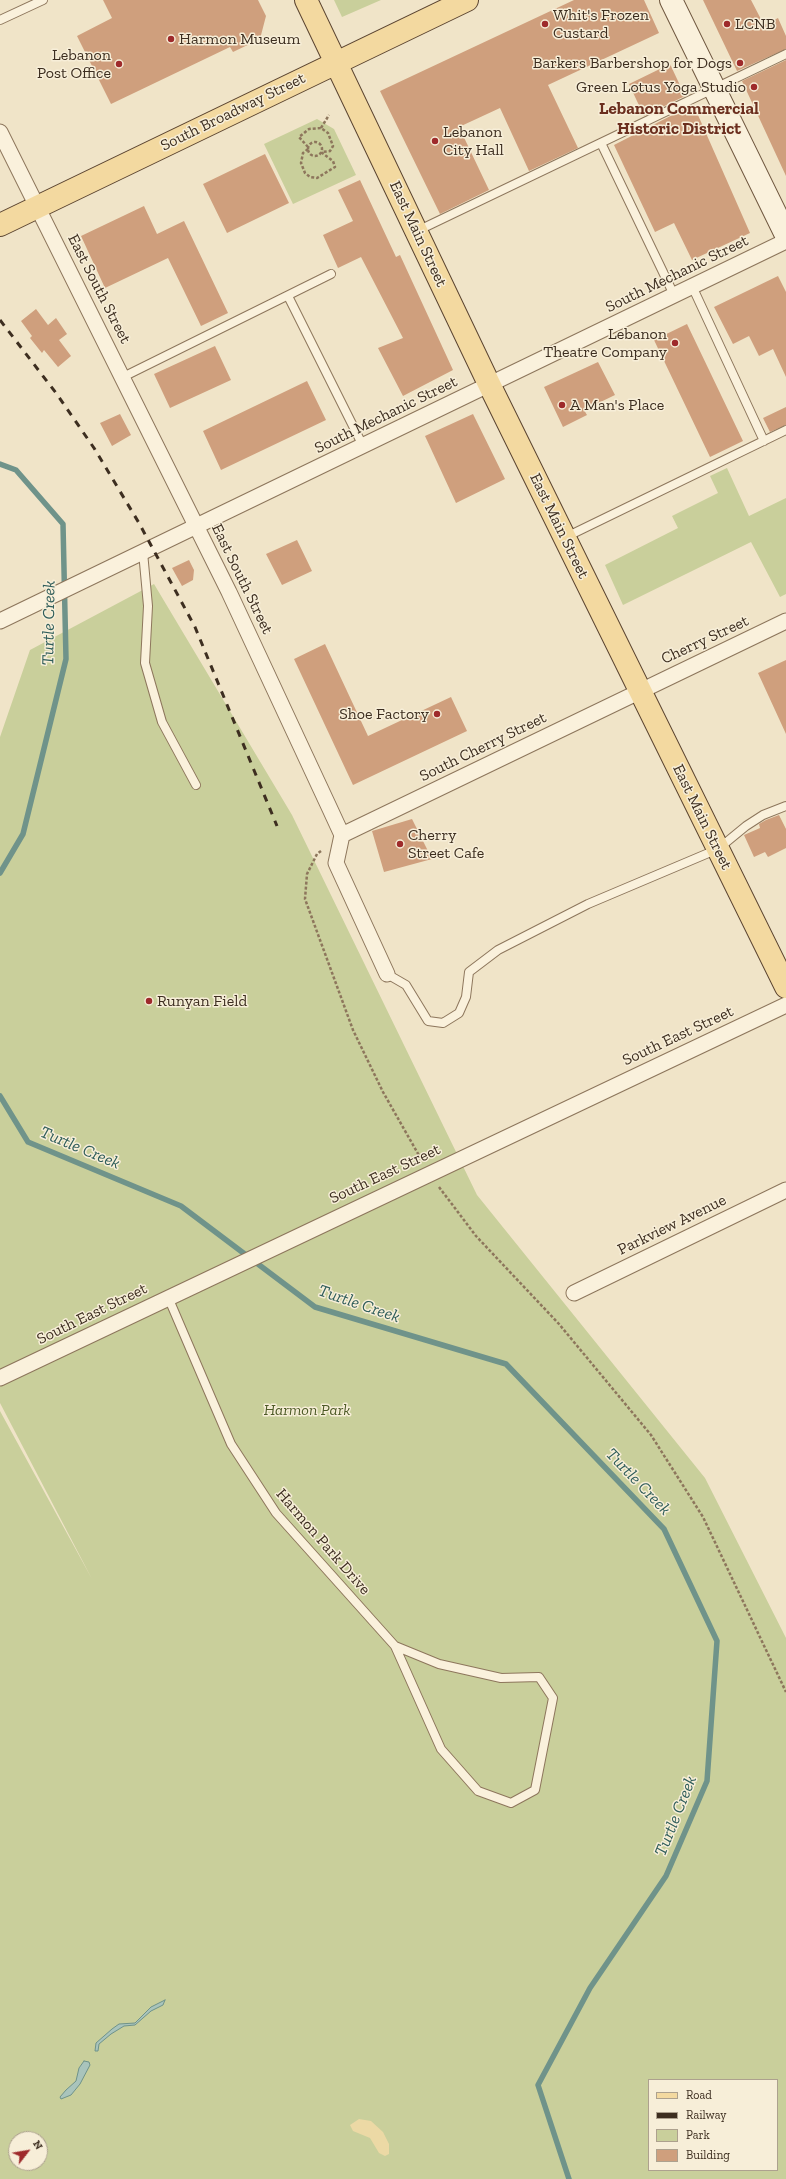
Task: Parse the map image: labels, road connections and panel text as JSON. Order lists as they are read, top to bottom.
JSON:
{
  "streets": {
    "main road": ["South Broadway Street", "East Main Street"],
    "street": [
      "South Mechanic Street",
      "East South Street",
      "Cherry Street",
      "South Cherry Street",
      "South East Street",
      "Parkview Avenue"
    ],
    "lane": ["Harmon Park Drive"]
  },
  "crossings": [
    ["South Broadway Street", "East Main Street"],
    ["South Broadway Street", "East South Street"],
    ["East Main Street", "South Mechanic Street"],
    ["East Main Street", "Cherry Street"],
    ["East Main Street", "South Cherry Street"],
    ["South Mechanic Street", "East South Street"],
    ["East South Street", "South Cherry Street"],
    ["Cherry Street", "South Cherry Street"],
    ["South East Street", "Harmon Park Drive"]
  ],
  "districts": ["Lebanon Commercial Historic District"],
  "water": ["Turtle Creek"],
  "parks": ["Harmon Park"],
  "places": [
    "Whit's Frozen Custard",
    "LCNB",
    "Harmon Museum",
    "Barkers Barbershop for Dogs",
    "Lebanon Post Office",
    "Green Lotus Yoga Studio",
    "Lebanon City Hall",
    "Lebanon Theatre Company",
    "A Man's Place",
    "Shoe Factory",
    "Cherry Street Cafe",
    "Runyan Field"
  ],
  "legend": [
    "Road",
    "Railway",
    "Park",
    "Building"
  ],
  "north": "top right"
}
